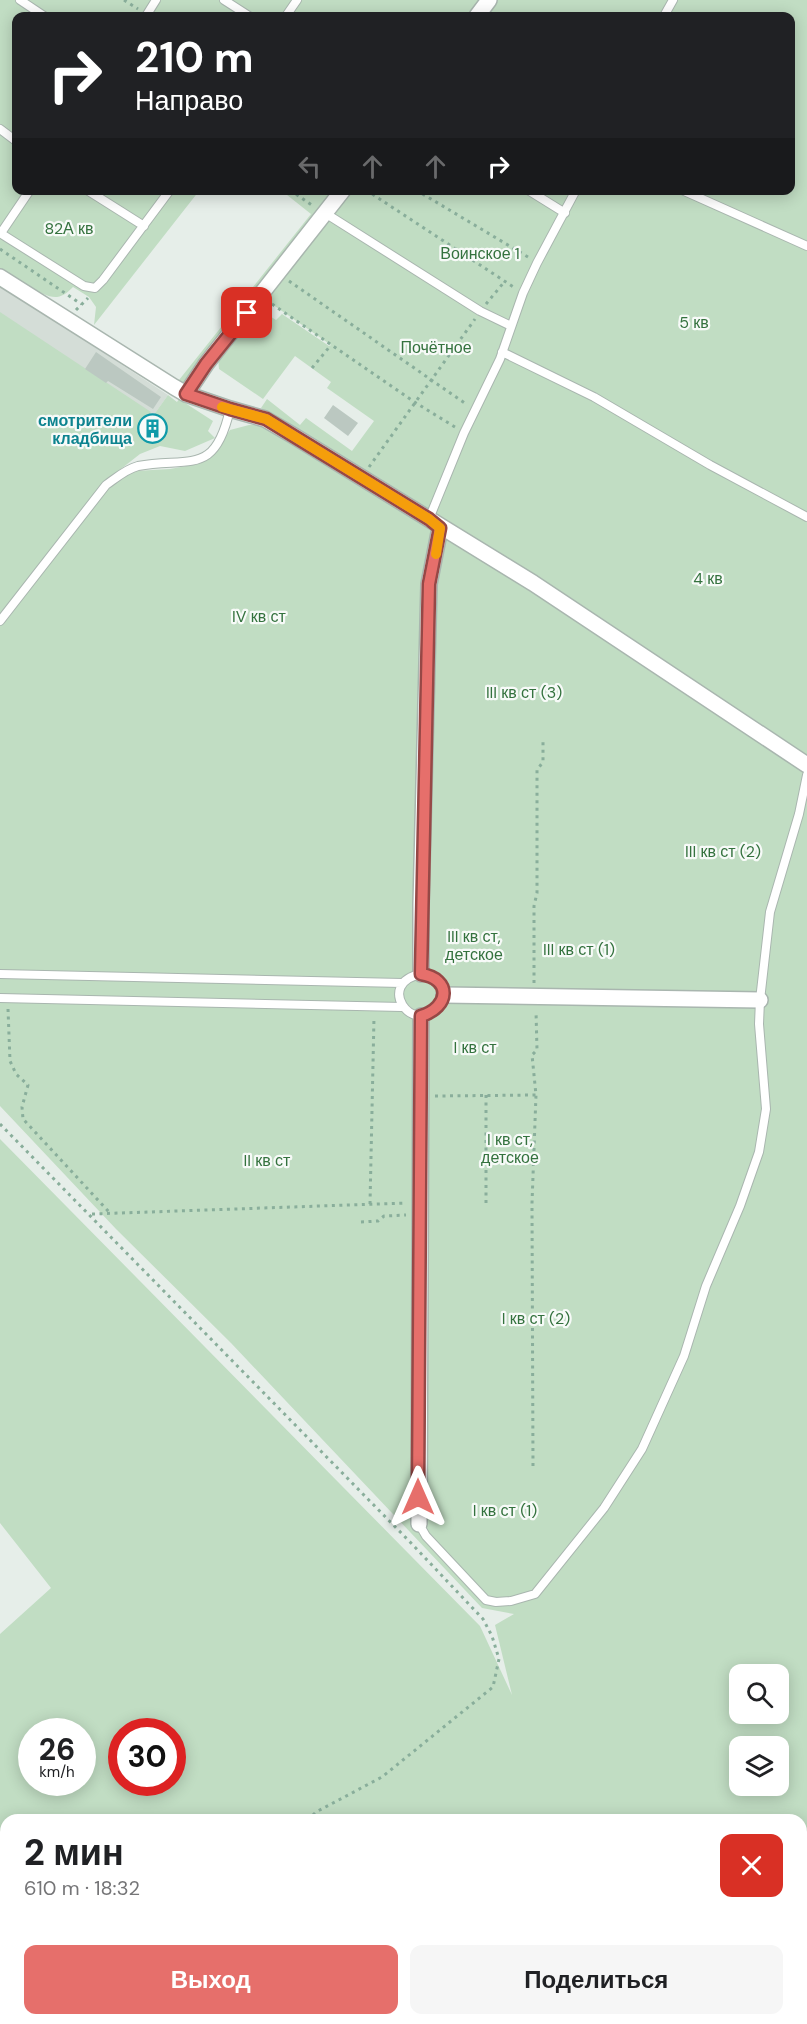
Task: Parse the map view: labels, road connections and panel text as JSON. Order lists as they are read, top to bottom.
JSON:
{
  "parks": [
    "82А кв",
    "Воинское 1",
    "5 кв",
    "Почётное",
    "4 кв",
    "IV кв ст",
    "III кв ст (3)",
    "III кв ст (2)",
    "III кв ст, детское",
    "III кв ст (1)",
    "I кв ст",
    "I кв ст, детское",
    "II кв ст",
    "I кв ст (2)",
    "I кв ст (1)"
  ],
  "places": {
    "building": ["смотрители кладбища"]
  },
  "page": {
    "turn": ["210 m", "Направо"],
    "speed": "26 km/h",
    "limit": "30",
    "heading": ["2 мин", "610 m · 18:32"],
    "buttons": ["Выход", "Поделиться"]
  }
}
